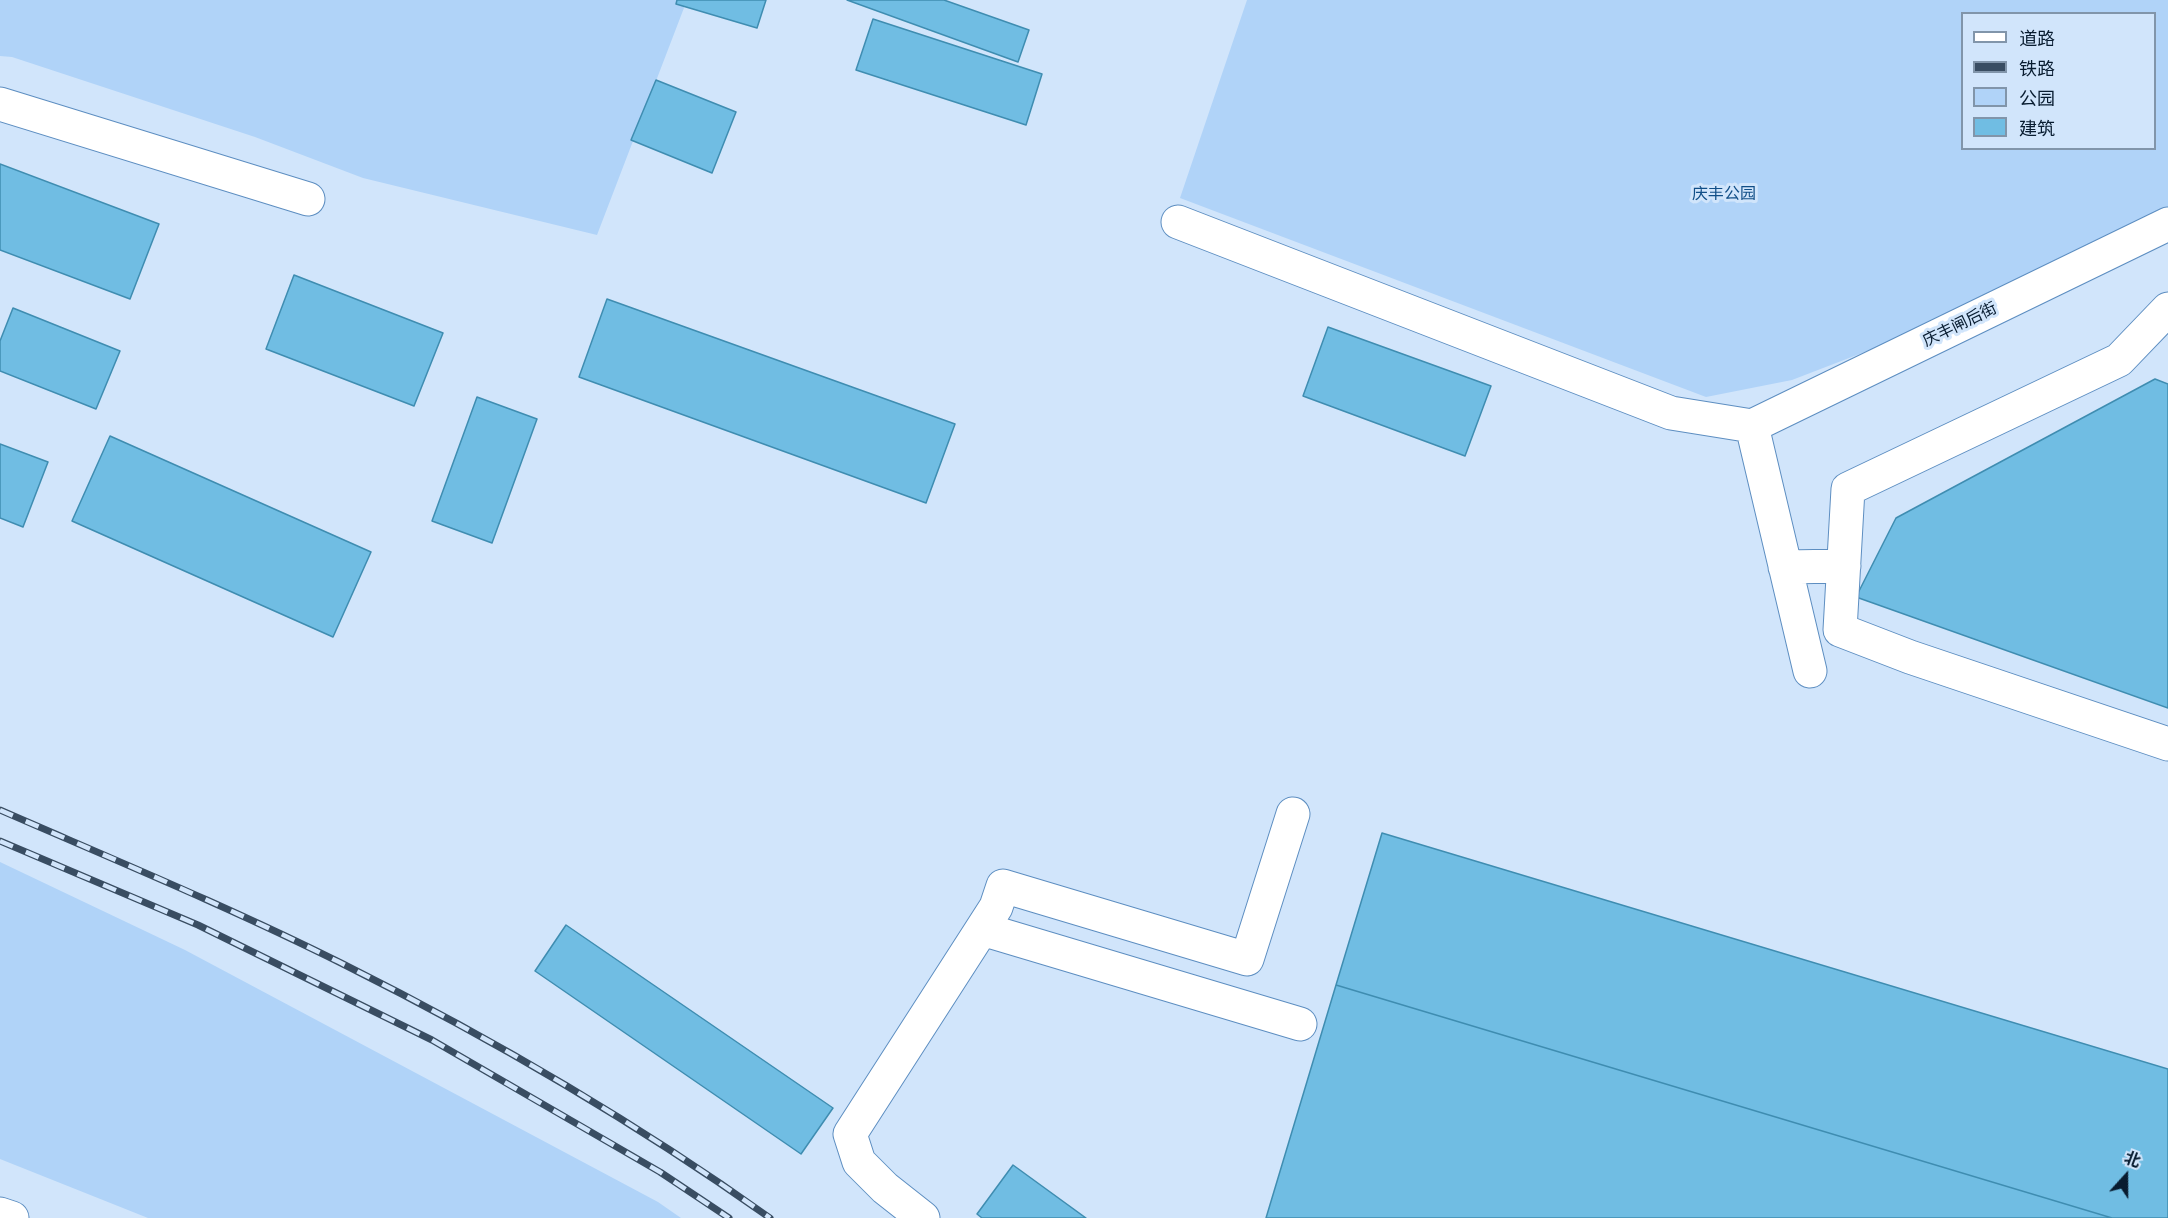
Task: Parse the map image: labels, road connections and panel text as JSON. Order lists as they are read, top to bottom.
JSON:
{
  "streets": {
    "street": ["庆丰闸后街"]
  },
  "parks": ["庆丰公园"],
  "legend": [
    "道路",
    "铁路",
    "公园",
    "建筑"
  ],
  "north": "top"
}
